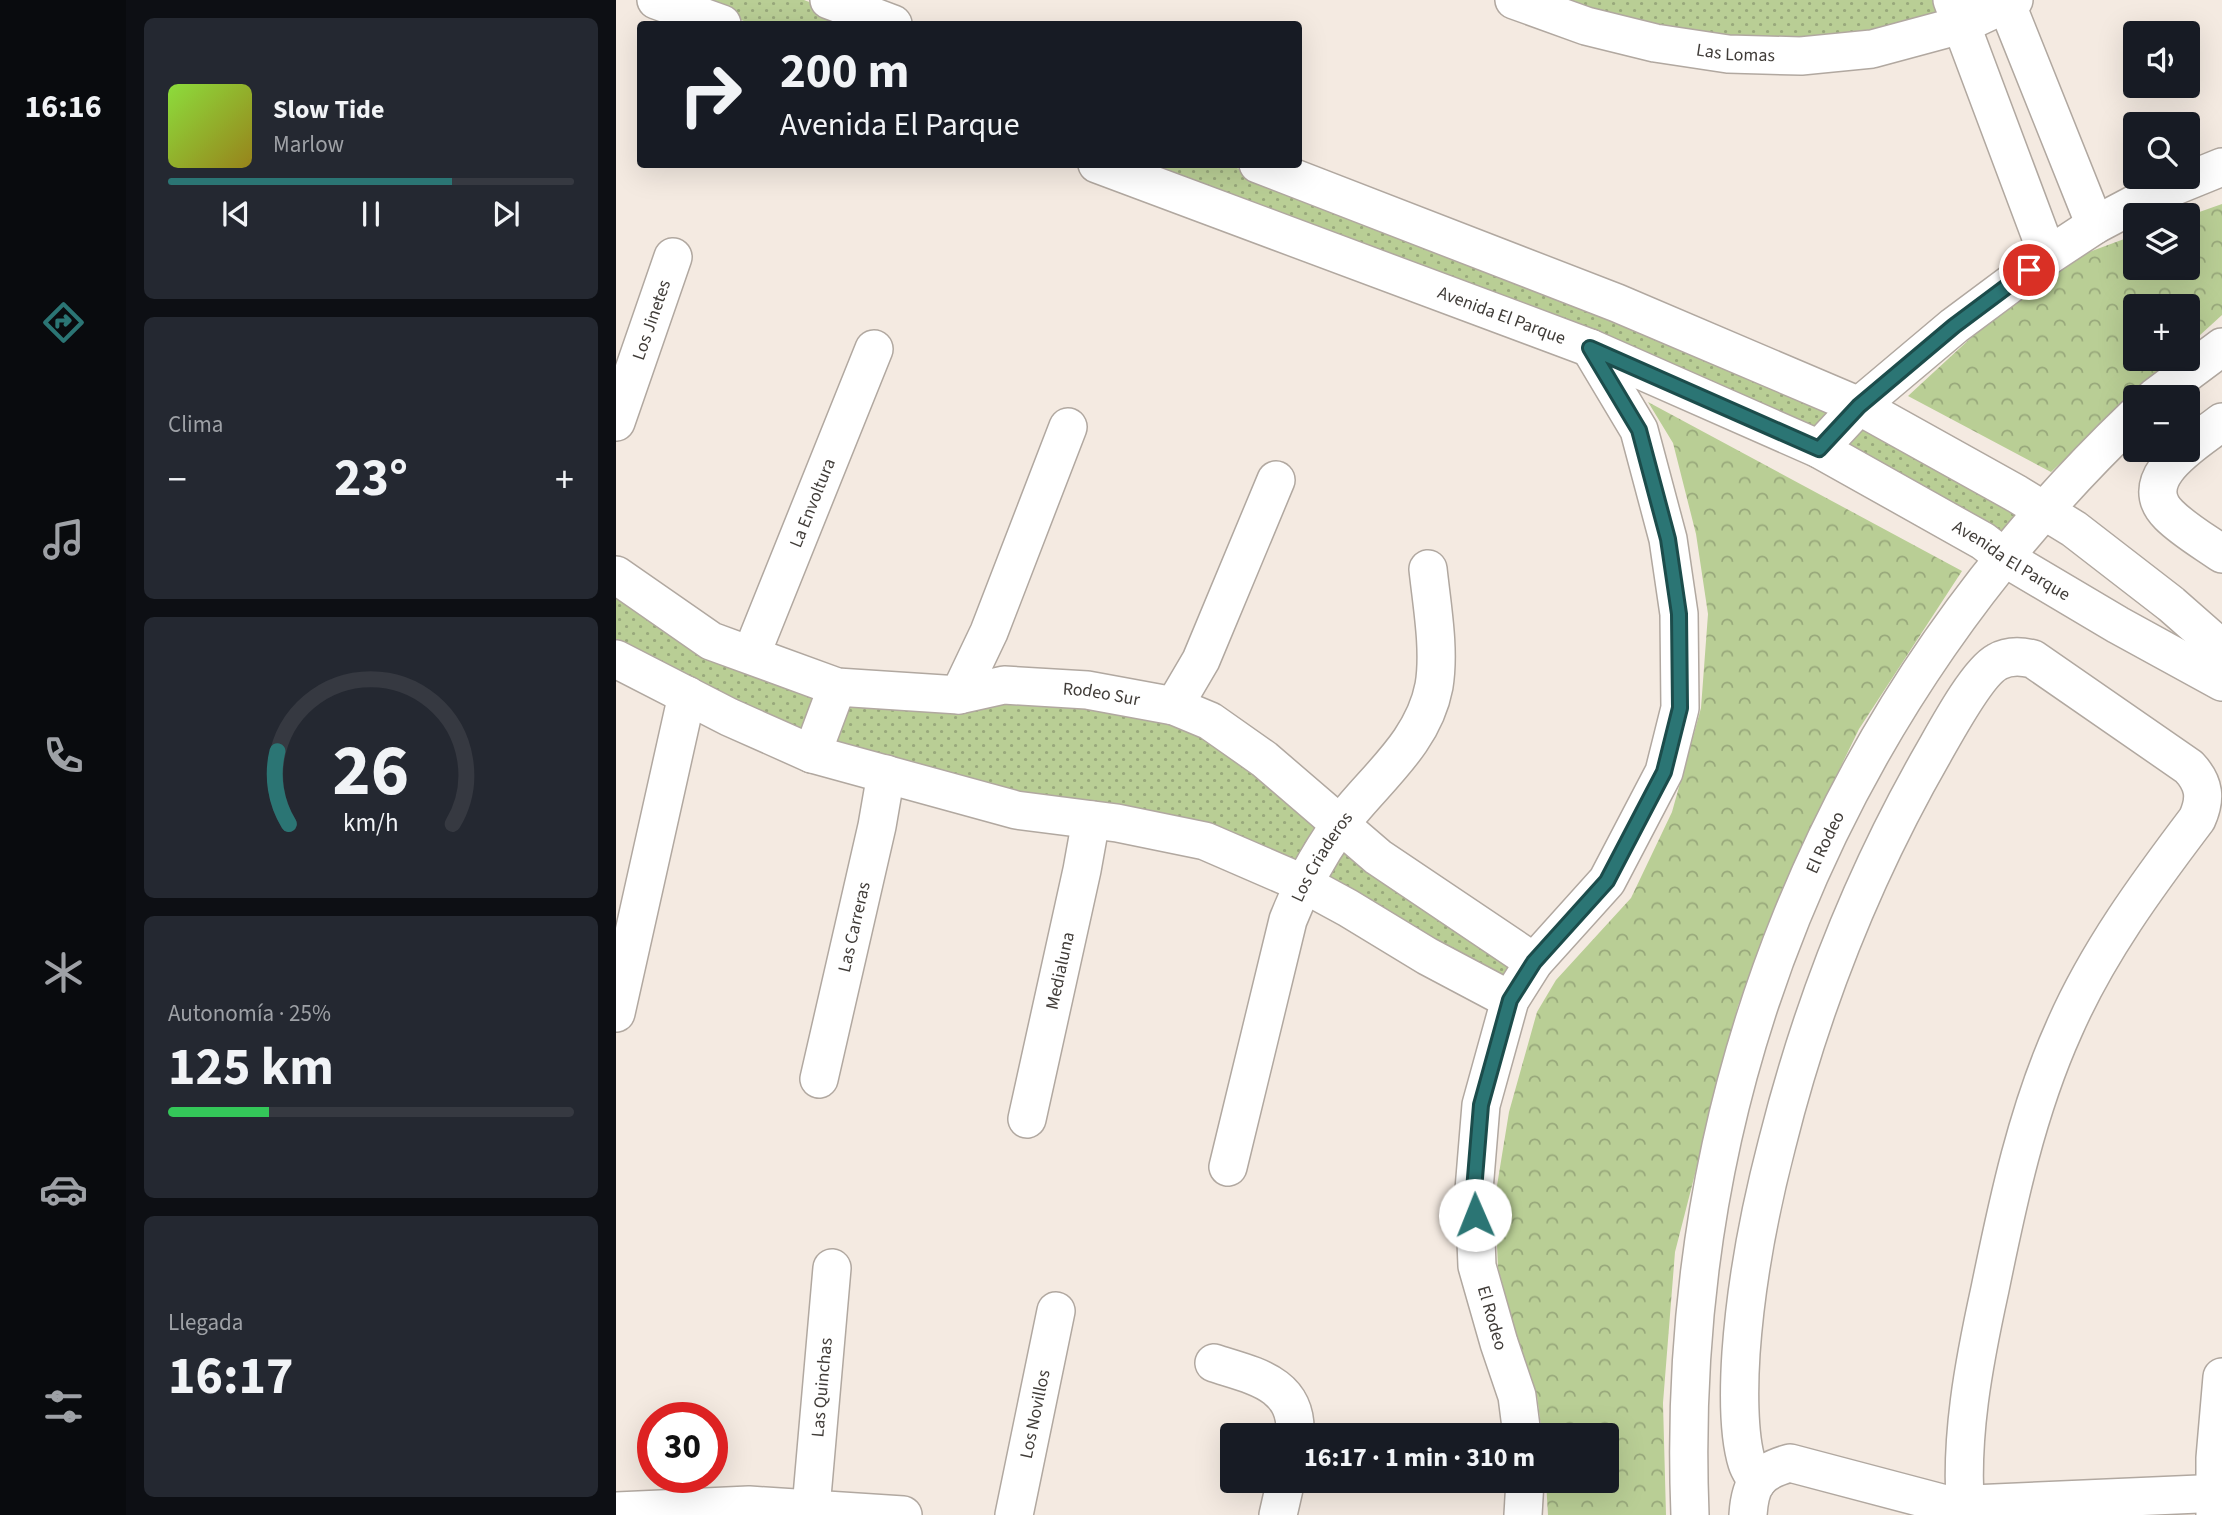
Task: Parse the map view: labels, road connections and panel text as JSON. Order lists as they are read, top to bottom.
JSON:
{
  "streets": {
    "street": [
      "Las Lomas",
      "Avenida El Parque",
      "Los Jinetes",
      "La Envoltura",
      "Rodeo Sur",
      "El Rodeo",
      "Los Criaderos",
      "Las Carreras",
      "Medialuna",
      "Las Quinchas",
      "Los Novillos"
    ]
  },
  "crossings": [
    ["Avenida El Parque", "El Rodeo"],
    ["La Envoltura", "Rodeo Sur"],
    ["Rodeo Sur", "El Rodeo"],
    ["Rodeo Sur", "Los Criaderos"]
  ],
  "page": {
    "tabs": "16:16",
    "map_buttons": ["+", "−"],
    "turn": ["200 m", "Avenida El Parque"],
    "song": ["Slow Tide", "Marlow"],
    "tile": [
      "Clima",
      ["Autonomía · 25%", "125 km"],
      ["Llegada", "16:17"]
    ],
    "heat": ["−", "23°", "+"],
    "limit": "30",
    "trip": "16:17 · 1 min · 310 m",
    "gauge": ["26", "km/h"]
  }
}
